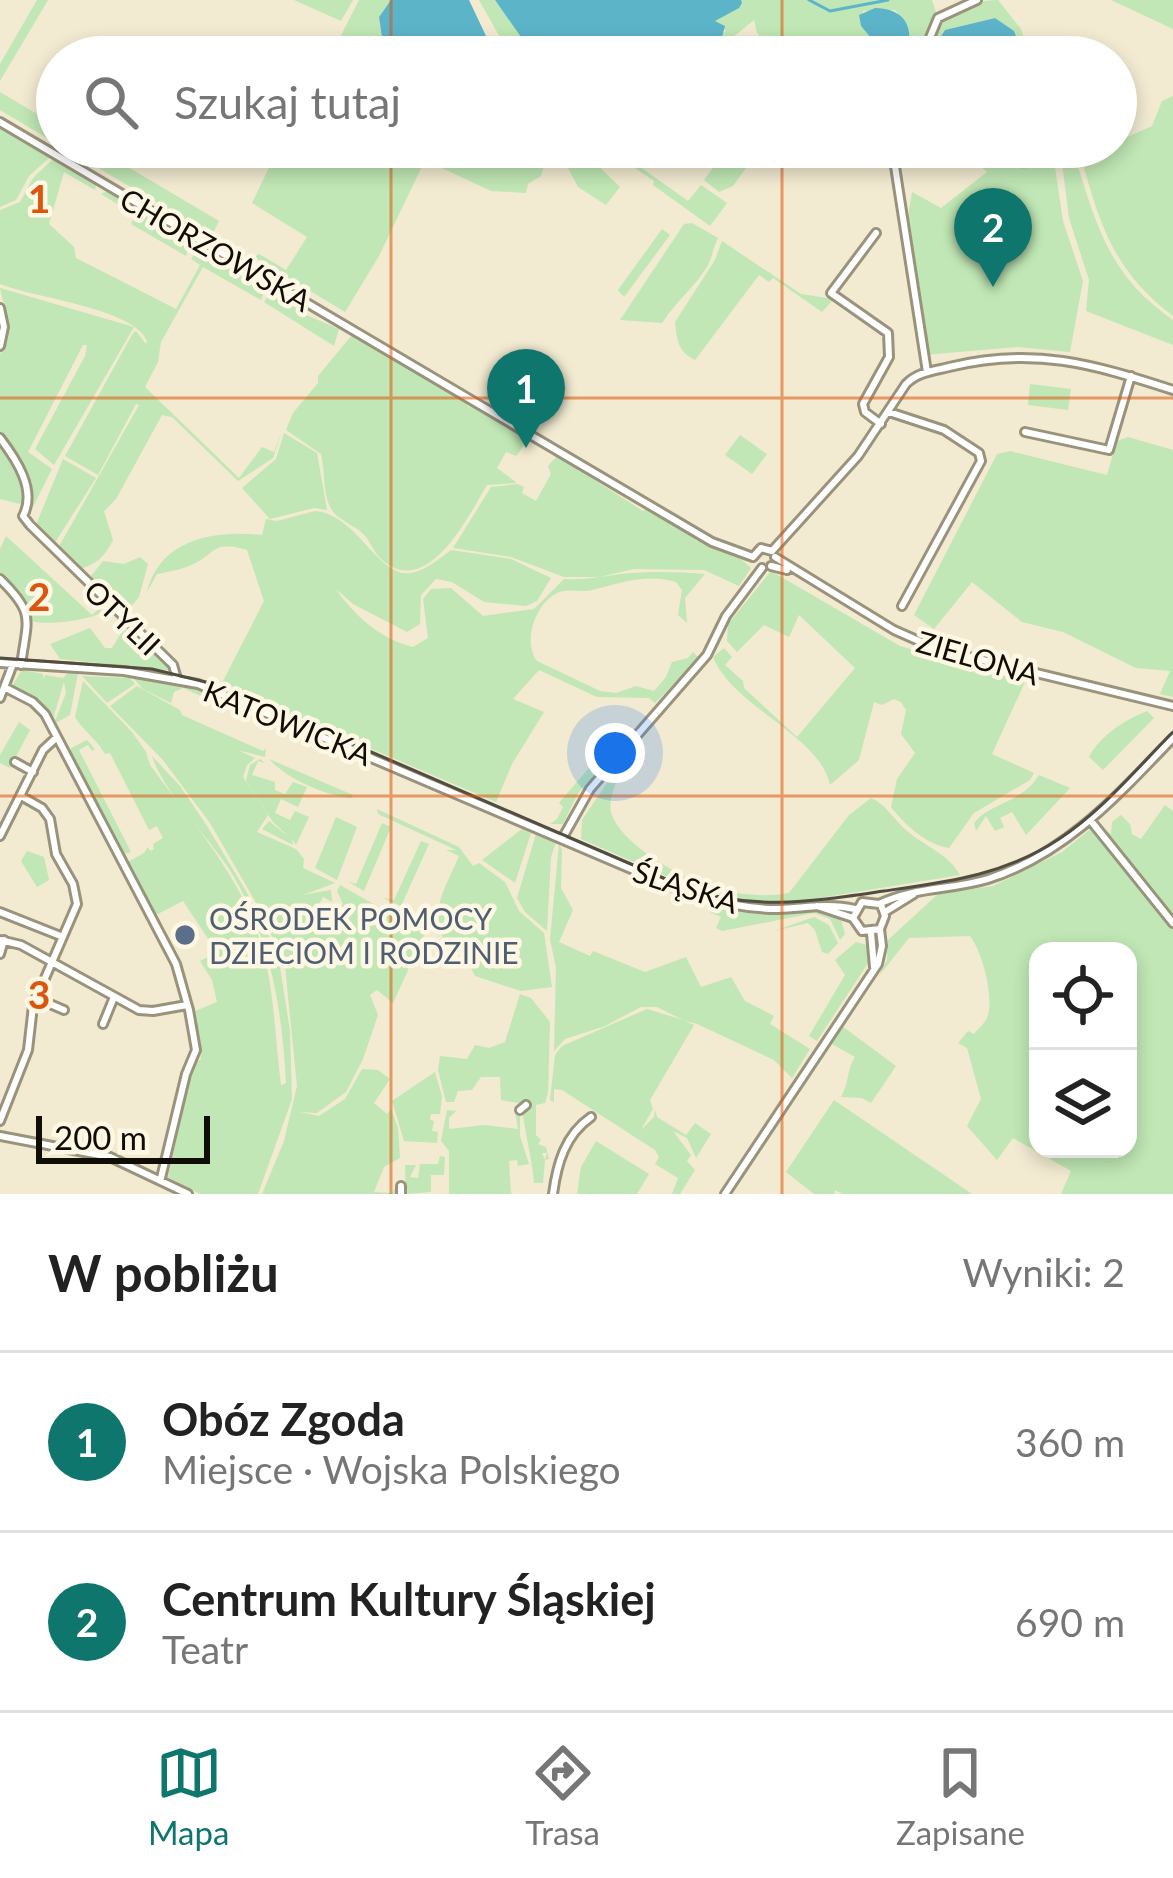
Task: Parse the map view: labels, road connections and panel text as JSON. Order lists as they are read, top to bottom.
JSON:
{
  "streets": {
    "street": [
      "CHORZOWSKA",
      "OTYLII",
      "ZIELONA",
      "KATOWICKA",
      "ŚLĄSKA"
    ]
  },
  "crossings": [
    ["CHORZOWSKA", "ZIELONA"],
    ["OTYLII", "KATOWICKA"],
    ["KATOWICKA", "ŚLĄSKA"]
  ],
  "places": ["OŚRODEK POMOCY DZIECIOM I RODZINIE"],
  "scale_bar": "200 m",
  "page": {
    "search": "Szukaj tutaj",
    "pins": ["2", "1"],
    "scale": "200 m",
    "heading": ["W pobliżu", "Wyniki: 2"],
    "list": [
      {
        "mark": "1",
        "name": "Obóz Zgoda",
        "note": "Miejsce · Wojska Polskiego",
        "value": "360 m"
      },
      {
        "mark": "2",
        "name": "Centrum Kultury Śląskiej",
        "note": "Teatr",
        "value": "690 m"
      }
    ],
    "nav": ["Mapa", "Trasa", "Zapisane"]
  },
  "grid": {
    "rows": ["1", "2", "3"]
  }
}
